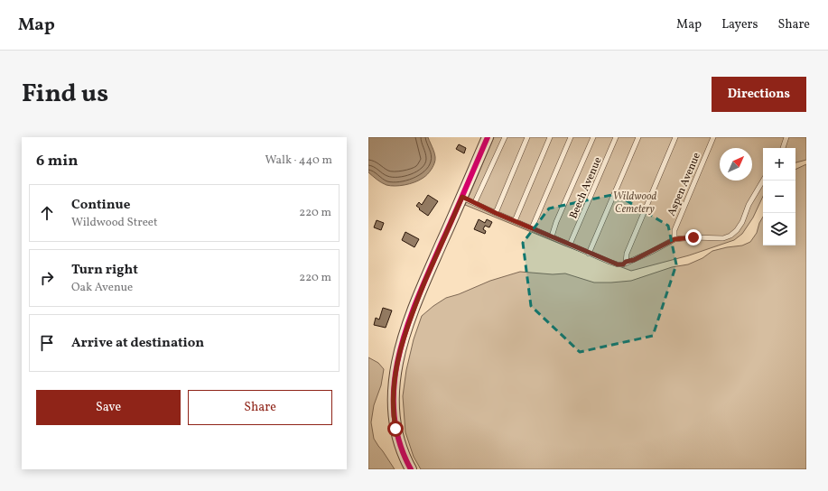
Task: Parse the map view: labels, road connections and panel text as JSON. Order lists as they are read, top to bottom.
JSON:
{
  "streets": {
    "lane": ["Aspen Avenue", "Beech Avenue"]
  },
  "parks": ["Wildwood Cemetery"],
  "north": "top right",
  "page": {
    "header": "Map",
    "nav": ["Map", "Layers", "Share"],
    "title": "Find us",
    "buttons": [
      "Directions",
      ["Save", "Share"]
    ],
    "heading": ["6 min", "Walk · 440 m"],
    "map_buttons": ["+", "−"],
    "list": [
      ["Continue", "Wildwood Street", "220 m"],
      ["Turn right", "Oak Avenue", "220 m"],
      "Arrive at destination"
    ]
  }
}
